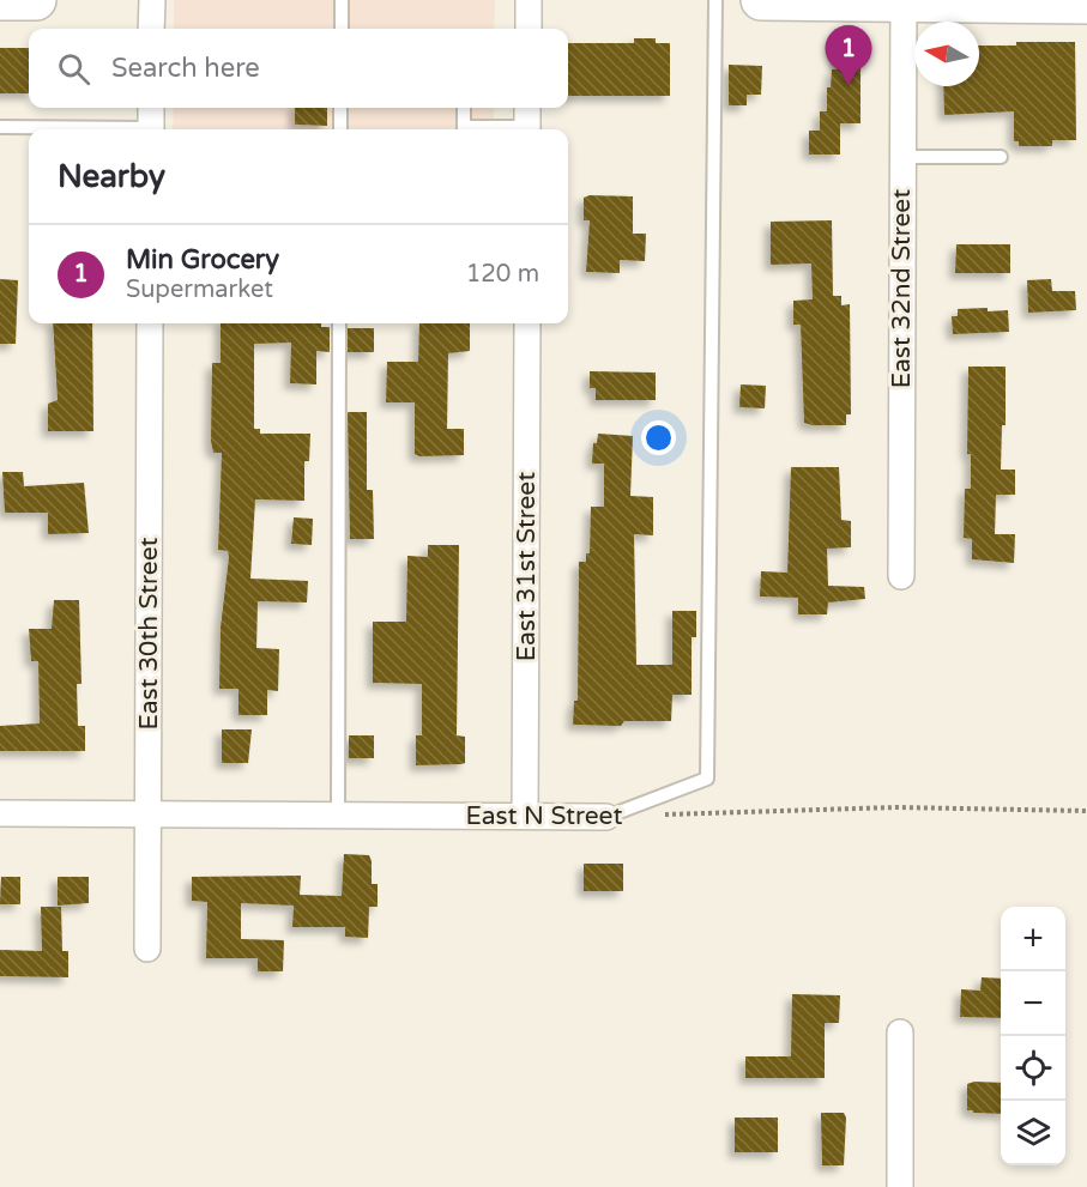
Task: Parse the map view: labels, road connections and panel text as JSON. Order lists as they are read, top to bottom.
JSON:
{
  "streets": {
    "street": [
      "East 32nd Street",
      "East 31st Street",
      "East 30th Street",
      "East N Street"
    ]
  },
  "crossings": [
    ["East 31st Street", "East N Street"],
    ["East 30th Street", "East N Street"]
  ],
  "north": "left",
  "page": {
    "pins": "1",
    "search": "Search here",
    "heading": "Nearby",
    "list": [
      {
        "mark": "1",
        "name": "Min Grocery",
        "note": "Supermarket",
        "value": "120 m"
      }
    ],
    "map_buttons": ["+", "−"]
  }
}
